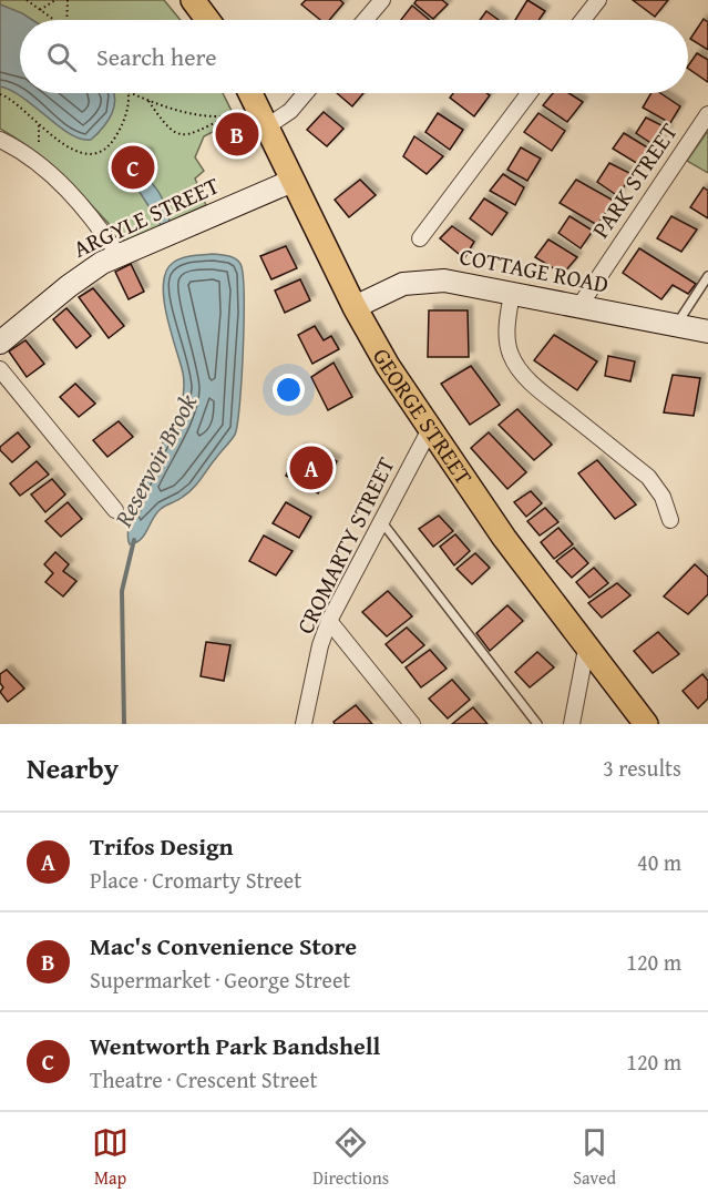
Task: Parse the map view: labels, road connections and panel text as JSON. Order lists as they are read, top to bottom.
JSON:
{
  "streets": {
    "main road": ["ARGYLE STREET", "COTTAGE ROAD", "GEORGE STREET"],
    "street": ["PARK STREET", "CROMARTY STREET"]
  },
  "crossings": [
    ["PARK STREET", "COTTAGE ROAD"],
    ["ARGYLE STREET", "GEORGE STREET"],
    ["COTTAGE ROAD", "GEORGE STREET"],
    ["GEORGE STREET", "CROMARTY STREET"]
  ],
  "water": ["Reservoir Brook"],
  "page": {
    "search": "Search here",
    "pins": ["B", "C", "A"],
    "heading": ["Nearby", "3 results"],
    "list": [
      {
        "mark": "A",
        "name": "Trifos Design",
        "note": "Place · Cromarty Street",
        "value": "40 m"
      },
      {
        "mark": "B",
        "name": "Mac's Convenience Store",
        "note": "Supermarket · George Street",
        "value": "120 m"
      },
      {
        "mark": "C",
        "name": "Wentworth Park Bandshell",
        "note": "Theatre · Crescent Street",
        "value": "120 m"
      }
    ],
    "nav": ["Map", "Directions", "Saved"]
  }
}
